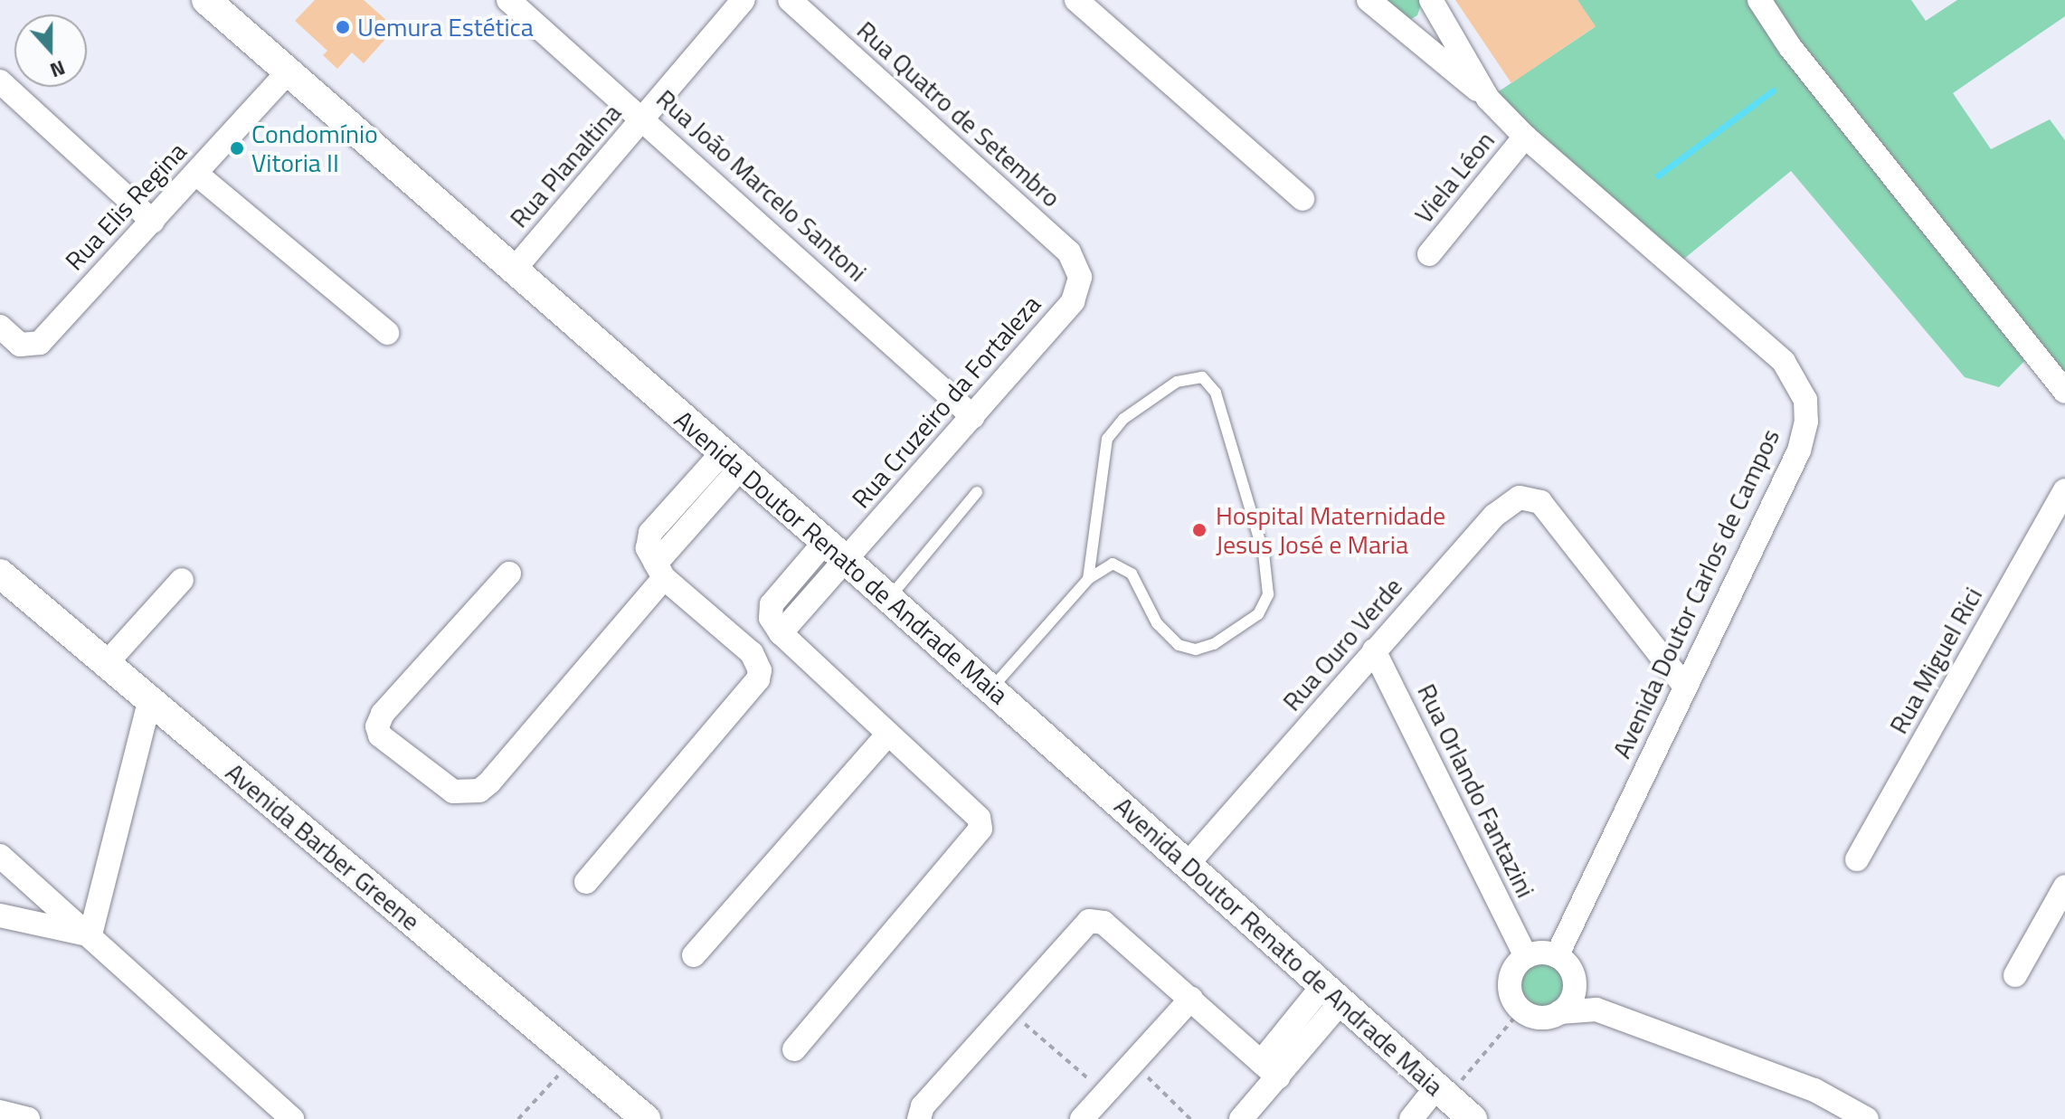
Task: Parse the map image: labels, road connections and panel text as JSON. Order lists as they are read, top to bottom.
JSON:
{
  "streets": {
    "street": [
      "Rua Quatro de Setembro",
      "Rua Planaltina",
      "Viela Léon",
      "Rua João Marcelo Santoni",
      "Rua Elis Regina",
      "Rua Cruzeiro da Fortaleza",
      "Avenida Doutor Renato de Andrade Maia",
      "Avenida Doutor Carlos de Campos",
      "Rua Ouro Verde",
      "Rua Miguel Rici",
      "Rua Orlando Fantazini",
      "Avenida Barber Greene"
    ]
  },
  "crossings": [
    ["Rua Quatro de Setembro", "Rua Cruzeiro da Fortaleza"],
    ["Rua Planaltina", "Rua João Marcelo Santoni"],
    ["Rua Planaltina", "Avenida Doutor Renato de Andrade Maia"],
    ["Viela Léon", "Avenida Doutor Carlos de Campos"],
    ["Rua João Marcelo Santoni", "Rua Cruzeiro da Fortaleza"],
    ["Rua Elis Regina", "Avenida Doutor Renato de Andrade Maia"],
    ["Rua Cruzeiro da Fortaleza", "Avenida Doutor Renato de Andrade Maia"],
    ["Avenida Doutor Renato de Andrade Maia", "Rua Ouro Verde"],
    ["Avenida Doutor Carlos de Campos", "Rua Ouro Verde"],
    ["Avenida Doutor Carlos de Campos", "Rua Orlando Fantazini"],
    ["Rua Ouro Verde", "Rua Orlando Fantazini"]
  ],
  "places": ["Uemura Estética", "Condomínio Vitoria II", "Hospital Maternidade Jesus José e Maria"],
  "north": "bottom"
}
